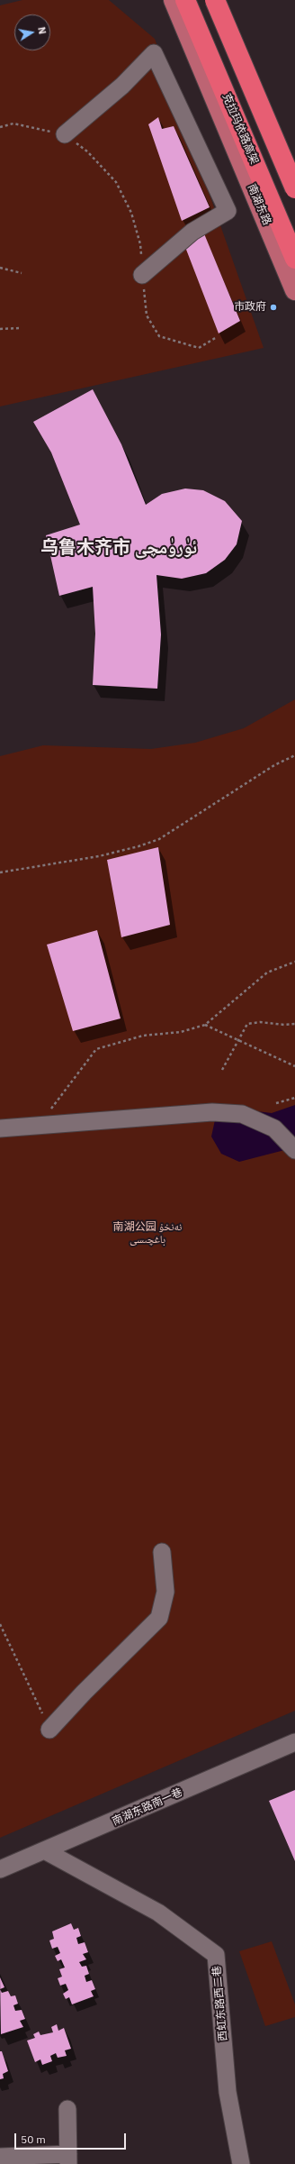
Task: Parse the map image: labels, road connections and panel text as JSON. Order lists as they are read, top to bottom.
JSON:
{
  "streets": {
    "highway": ["克拉玛依路高架"],
    "main road": ["南湖东路"],
    "street": ["南湖东路南一巷", "西虹东路西二巷"]
  },
  "crossings": [
    ["南湖东路南一巷", "西虹东路西二巷"]
  ],
  "districts": ["乌鲁木齐市 ئۈرۈمچى"],
  "parks": ["南湖公园 نەنخۇ باغچىسى"],
  "places": ["市政府"],
  "scale_bar": "50 m",
  "north": "right"
}
